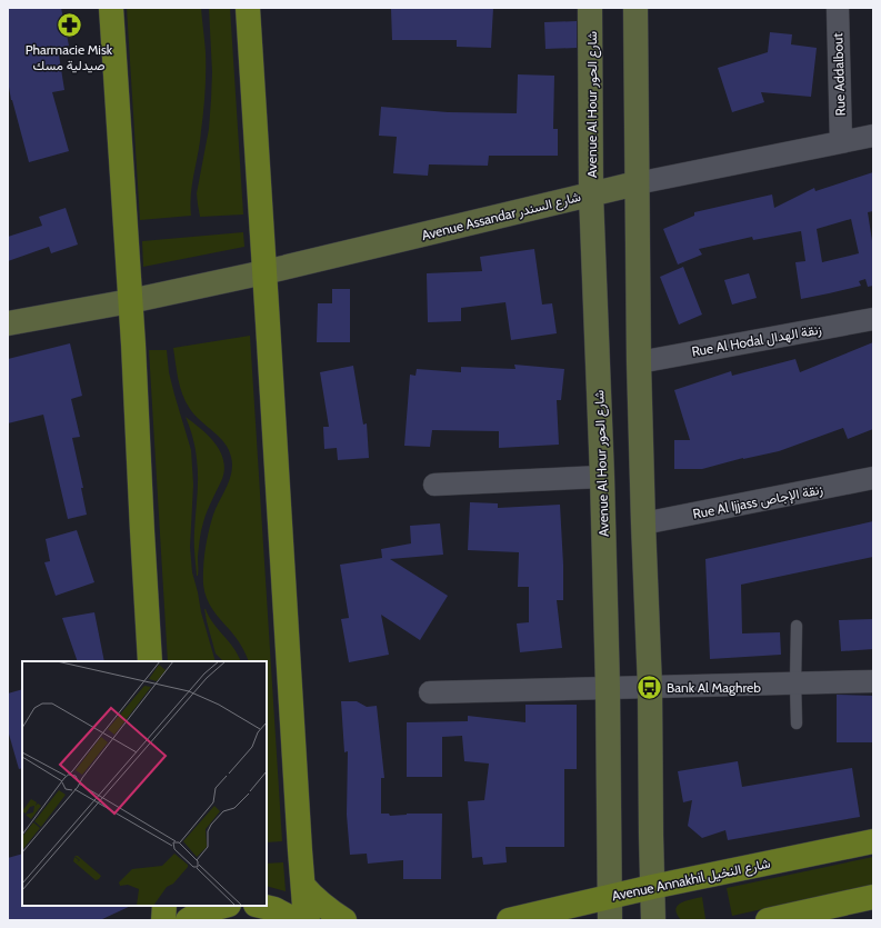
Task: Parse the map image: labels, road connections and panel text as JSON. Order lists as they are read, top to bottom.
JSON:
{
  "streets": {
    "main road": ["Avenue Annakhil شارع النخيل"],
    "street": [
      "Rue Addalbout",
      "Avenue Al Hour شارع الحور",
      "Avenue Assandar شارع السندر",
      "Rue Al Hodal زنقة الهدال",
      "Rue Al Ijjass زنقة الإجاص"
    ]
  },
  "crossings": [
    ["Rue Addalbout", "Avenue Assandar شارع السندر"],
    ["Avenue Al Hour شارع الحور", "Avenue Assandar شارع السندر"],
    ["Avenue Al Hour شارع الحور", "Avenue Annakhil شارع النخيل"]
  ],
  "places": {
    "pharmacy": ["Pharmacie Misk صيدلية مسك"],
    "bus stop": ["Bank Al Maghreb"]
  }
}
